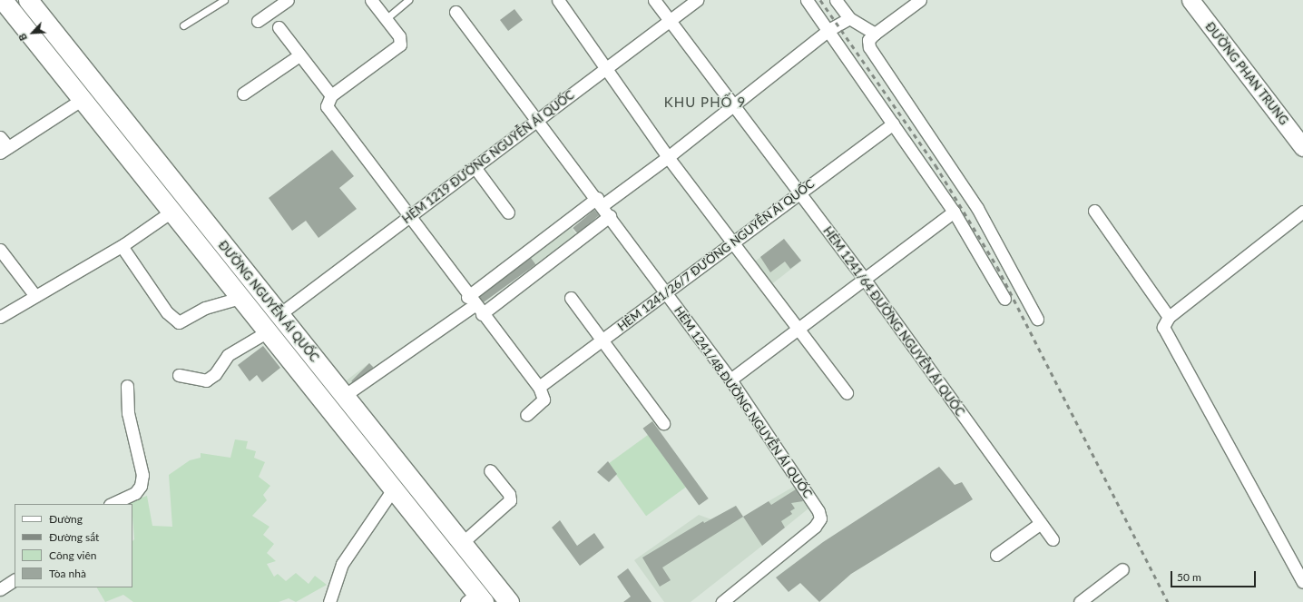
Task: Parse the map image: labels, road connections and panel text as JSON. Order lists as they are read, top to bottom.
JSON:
{
  "streets": {
    "main road": ["ĐƯỜNG PHAN TRUNG", "ĐƯỜNG NGUYỄN ÁI QUỐC"],
    "street": [
      "HẺM 1219 ĐƯỜNG NGUYỄN ÁI QUỐC",
      "HẺM 1241/26/7 ĐƯỜNG NGUYỄN ÁI QUỐC",
      "HẺM 1241/64 ĐƯỜNG NGUYỄN ÁI QUỐC",
      "HẺM 1241/48 ĐƯỜNG NGUYỄN ÁI QUỐC"
    ]
  },
  "crossings": [
    ["HẺM 1219 ĐƯỜNG NGUYỄN ÁI QUỐC", "ĐƯỜNG NGUYỄN ÁI QUỐC"],
    ["HẺM 1219 ĐƯỜNG NGUYỄN ÁI QUỐC", "HẺM 1241/64 ĐƯỜNG NGUYỄN ÁI QUỐC"],
    ["HẺM 1219 ĐƯỜNG NGUYỄN ÁI QUỐC", "HẺM 1241/48 ĐƯỜNG NGUYỄN ÁI QUỐC"],
    ["HẺM 1241/26/7 ĐƯỜNG NGUYỄN ÁI QUỐC", "HẺM 1241/64 ĐƯỜNG NGUYỄN ÁI QUỐC"],
    ["HẺM 1241/26/7 ĐƯỜNG NGUYỄN ÁI QUỐC", "HẺM 1241/48 ĐƯỜNG NGUYỄN ÁI QUỐC"]
  ],
  "districts": ["KHU PHỐ 9"],
  "legend": [
    "Đường",
    "Đường sắt",
    "Công viên",
    "Tòa nhà"
  ],
  "scale_bar": "50 m",
  "north": "bottom left"
}
